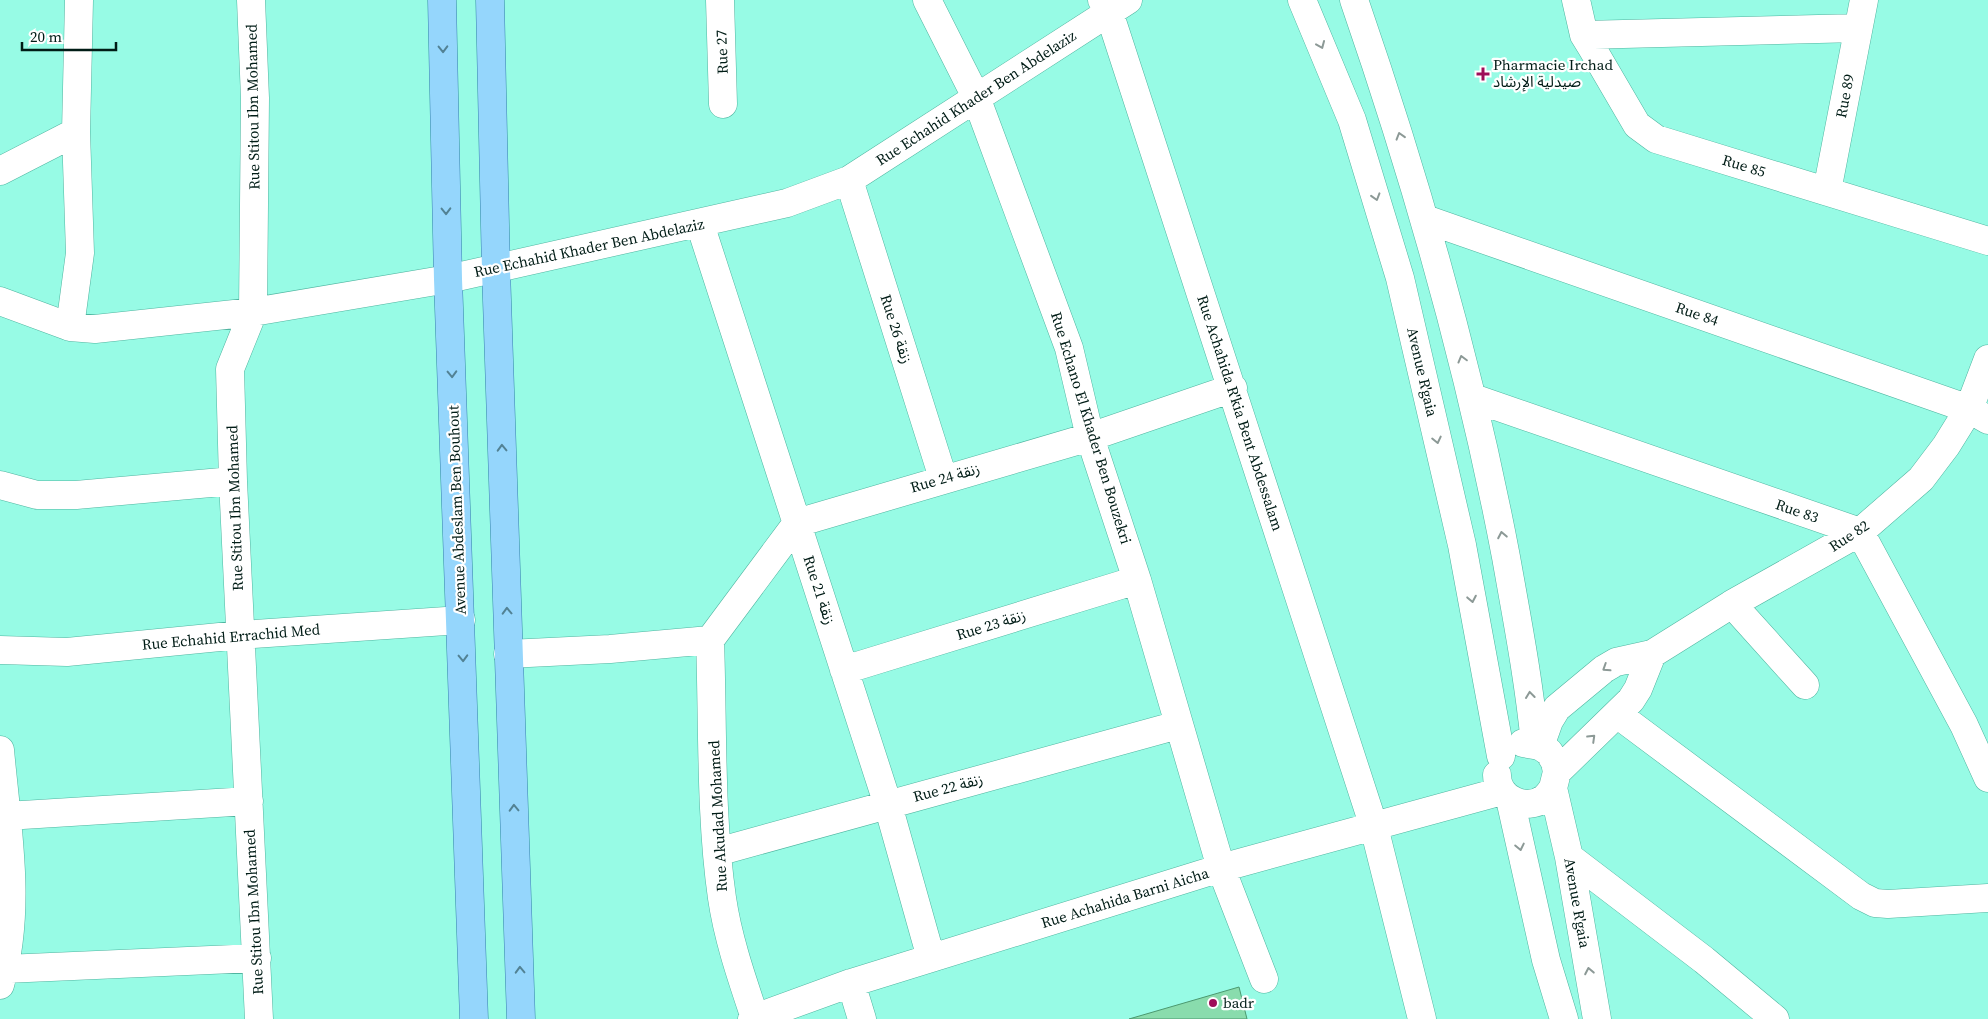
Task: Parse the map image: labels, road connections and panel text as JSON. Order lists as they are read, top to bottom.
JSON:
{
  "streets": {
    "main road": ["Avenue Abdeslam Ben Bouhout"],
    "street": [
      "Rue 27",
      "Rue 89",
      "Rue Echahid Khader Ben Abdelaziz",
      "Rue Stitou Ibn Mohamed",
      "Rue 85",
      "Rue 84",
      "Rue 26 زنقة",
      "Avenue R'gaia",
      "Rue Achahida R'kia Bent Abdessalam",
      "Rue Echano El Khader Ben Bouzekri",
      "Rue 24 زنقة",
      "Rue 83",
      "Rue 82",
      "Rue 21 زنقة",
      "Rue 23 زنقة",
      "Rue Echahid Errachid Med",
      "Rue 22 زنقة",
      "Rue Akudad Mohamed",
      "Rue Achahida Barni Aicha"
    ]
  },
  "crossings": [
    ["Rue 89", "Rue 85"],
    ["Rue Echahid Khader Ben Abdelaziz", "Rue Stitou Ibn Mohamed"],
    ["Rue Echahid Khader Ben Abdelaziz", "Rue 26 زنقة"],
    ["Rue Echahid Khader Ben Abdelaziz", "Rue Achahida R'kia Bent Abdessalam"],
    ["Rue Echahid Khader Ben Abdelaziz", "Rue Echano El Khader Ben Bouzekri"],
    ["Rue Echahid Khader Ben Abdelaziz", "Avenue Abdeslam Ben Bouhout"],
    ["Rue Echahid Khader Ben Abdelaziz", "Rue 21 زنقة"],
    ["Rue Stitou Ibn Mohamed", "Rue Echahid Errachid Med"],
    ["Rue 84", "Rue 82"],
    ["Rue 26 زنقة", "Rue 24 زنقة"],
    ["Avenue R'gaia", "Rue 82"],
    ["Avenue R'gaia", "Rue Achahida Barni Aicha"],
    ["Rue Achahida R'kia Bent Abdessalam", "Rue 24 زنقة"],
    ["Rue Achahida R'kia Bent Abdessalam", "Rue Achahida Barni Aicha"],
    ["Rue Echano El Khader Ben Bouzekri", "Rue 24 زنقة"],
    ["Rue Echano El Khader Ben Bouzekri", "Rue 23 زنقة"],
    ["Rue Echano El Khader Ben Bouzekri", "Rue 22 زنقة"],
    ["Rue Echano El Khader Ben Bouzekri", "Rue Achahida Barni Aicha"],
    ["Rue 24 زنقة", "Rue 21 زنقة"],
    ["Avenue Abdeslam Ben Bouhout", "Rue Echahid Errachid Med"],
    ["Rue 83", "Rue 82"],
    ["Rue 82", "Rue Achahida Barni Aicha"],
    ["Rue 21 زنقة", "Rue 23 زنقة"],
    ["Rue 21 زنقة", "Rue 22 زنقة"],
    ["Rue 21 زنقة", "Rue Achahida Barni Aicha"],
    ["Rue 22 زنقة", "Rue Akudad Mohamed"],
    ["Rue Akudad Mohamed", "Rue Achahida Barni Aicha"]
  ],
  "places": {
    "health": ["Pharmacie Irchad صيدلية الإرشاد"],
    "other": ["badr"]
  },
  "scale_bar": "20 m"
}
